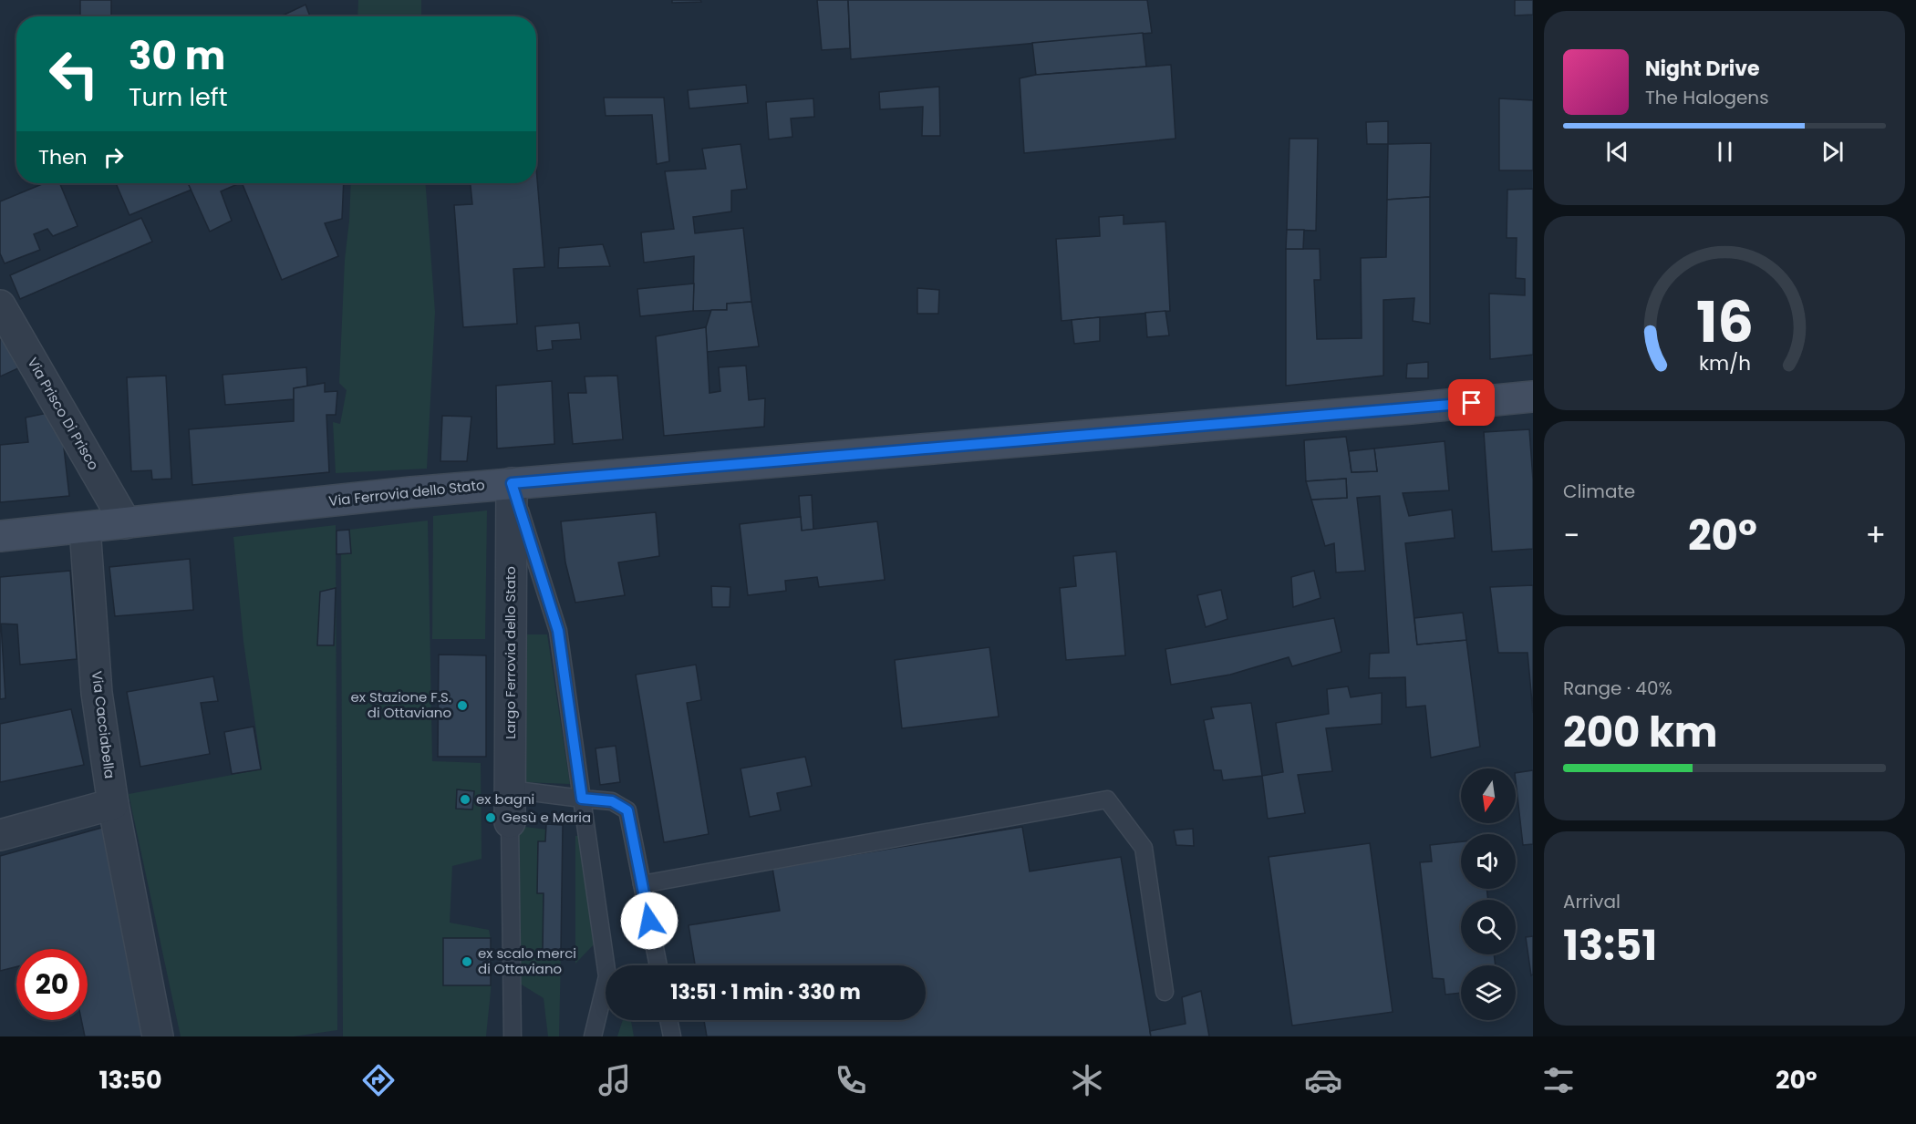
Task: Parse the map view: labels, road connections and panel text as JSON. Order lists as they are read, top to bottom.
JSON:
{
  "streets": {
    "main road": ["Via Ferrovia dello Stato"],
    "street": ["Via Prisco Di Prisco", "Largo Ferrovia dello Stato", "Via Cacciabella"]
  },
  "crossings": [
    ["Via Prisco Di Prisco", "Via Ferrovia dello Stato"],
    ["Via Ferrovia dello Stato", "Largo Ferrovia dello Stato"],
    ["Via Ferrovia dello Stato", "Via Cacciabella"]
  ],
  "places": [
    "ex Stazione F.S. di Ottaviano",
    "ex bagni",
    "Gesù e Maria",
    "ex scalo merci di Ottaviano"
  ],
  "north": "bottom",
  "page": {
    "turn": ["30 m", "Turn left"],
    "song": ["Night Drive", "The Halogens"],
    "then": "Then",
    "tile": [
      "Climate",
      ["Range · 40%", "200 km"],
      ["Arrival", "13:51"]
    ],
    "heat": ["−", "20°", "+"],
    "limit": "20",
    "trip": "13:51 · 1 min · 330 m",
    "tabs": ["13:50", "20°"],
    "gauge": ["16", "km/h"]
  }
}
